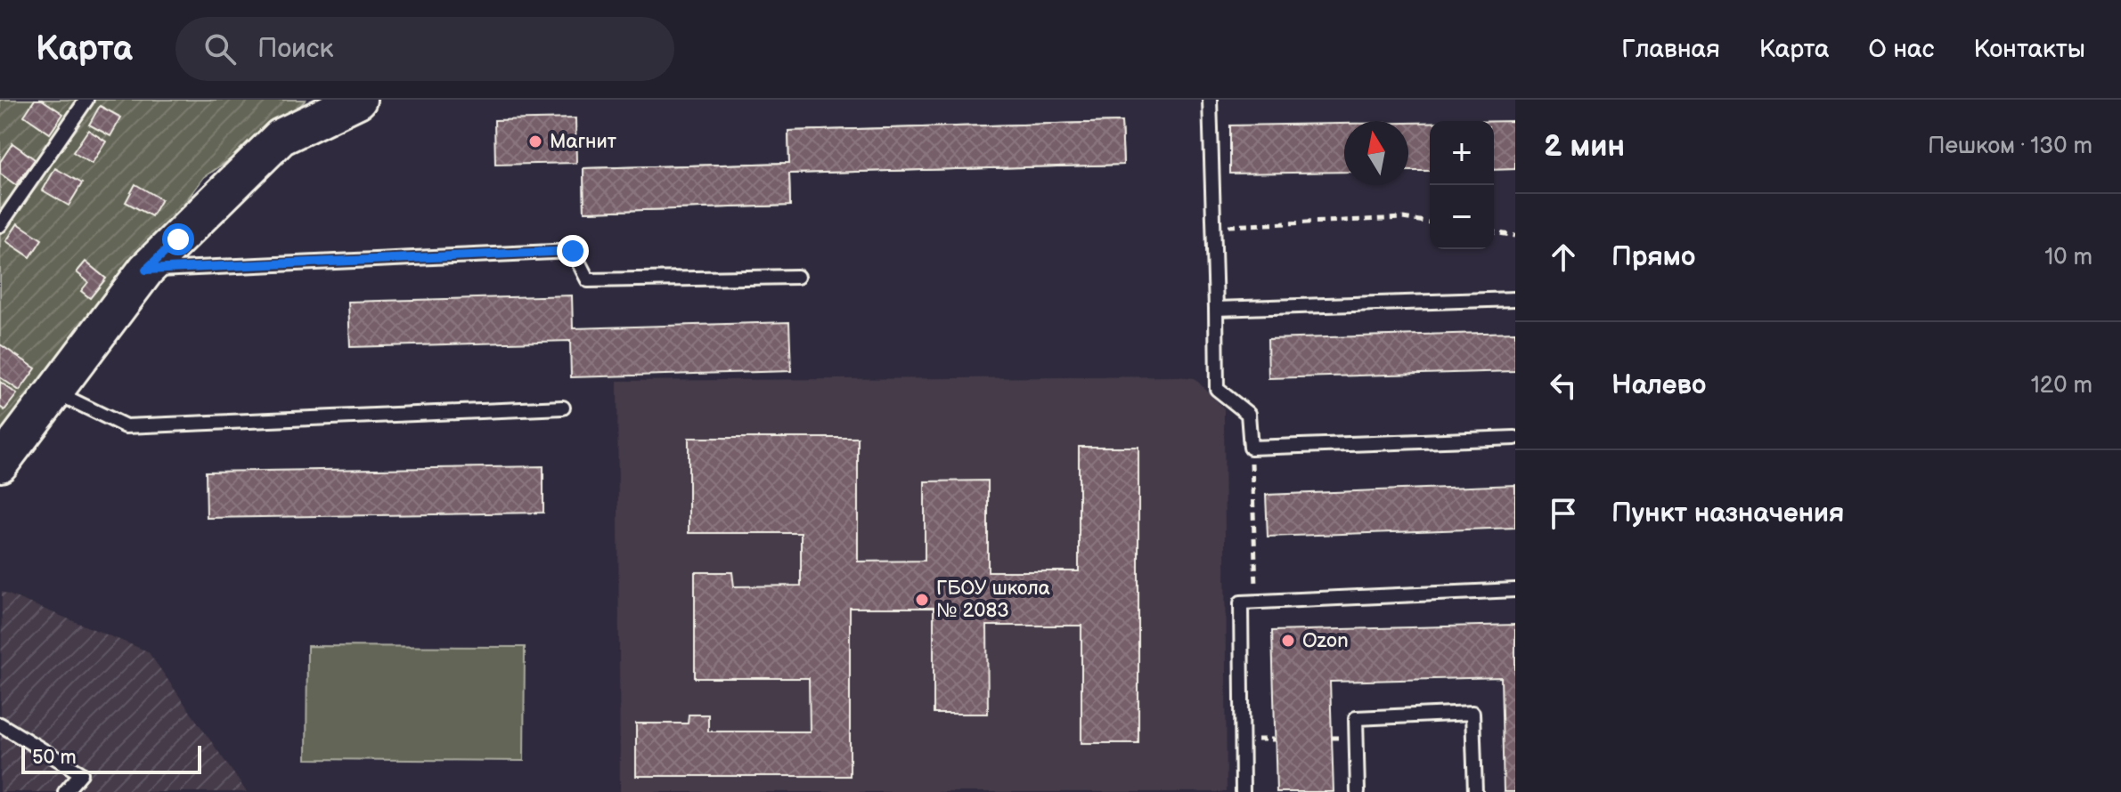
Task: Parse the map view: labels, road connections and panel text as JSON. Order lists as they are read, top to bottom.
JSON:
{
  "places": ["Магнит", "ГБОУ школа № 2083", "Ozon"],
  "scale_bar": "50 m",
  "north": "top",
  "page": {
    "header": "Карта",
    "search": "Поиск",
    "nav": [
      "Главная",
      "Карта",
      "О нас",
      "Контакты"
    ],
    "heading": ["2 мин", "Пешком · 130 m"],
    "map_buttons": ["+", "−"],
    "list": [
      ["Прямо", "10 m"],
      ["Налево", "120 m"],
      "Пункт назначения"
    ],
    "scale": "50 m"
  }
}
